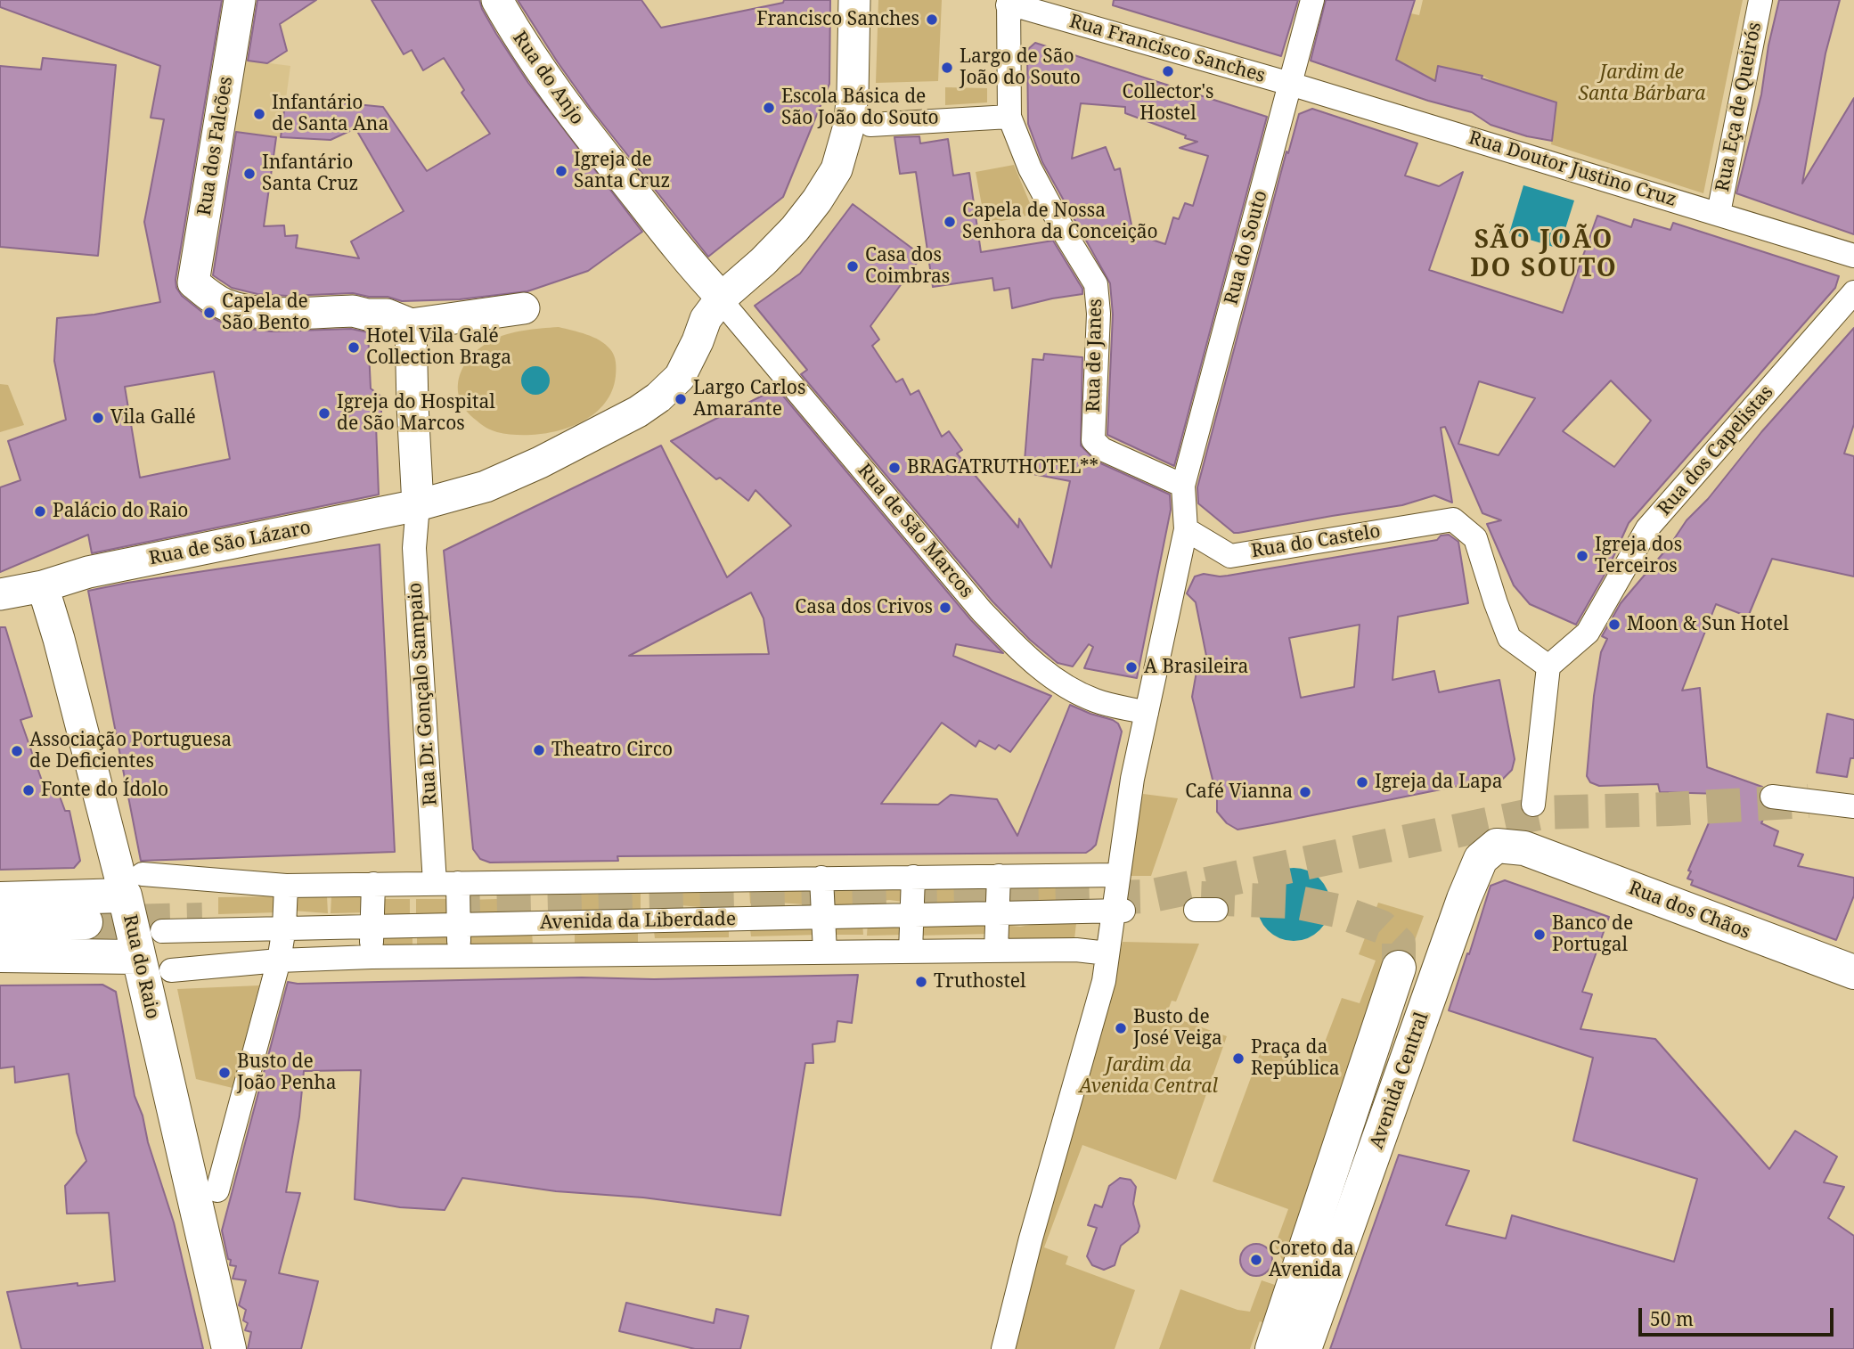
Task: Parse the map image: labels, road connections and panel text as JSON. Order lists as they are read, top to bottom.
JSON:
{
  "streets": {
    "street": [
      "Rua Francisco Sanches",
      "Rua do Anjo",
      "Rua Eça de Queirós",
      "Rua dos Falcões",
      "Rua Doutor Justino Cruz",
      "Rua do Souto",
      "Rua de Janes",
      "Rua dos Capelistas",
      "Rua de São Marcos",
      "Rua do Castelo",
      "Rua de São Lázaro",
      "Rua Dr. Gonçalo Sampaio",
      "Rua dos Chãos",
      "Avenida da Liberdade",
      "Rua do Raio",
      "Avenida Central"
    ]
  },
  "crossings": [
    ["Rua Francisco Sanches", "Rua Doutor Justino Cruz"],
    ["Rua Francisco Sanches", "Rua do Souto"],
    ["Rua do Anjo", "Rua de São Marcos"],
    ["Rua Eça de Queirós", "Rua Doutor Justino Cruz"],
    ["Rua Doutor Justino Cruz", "Rua do Souto"],
    ["Rua do Souto", "Rua de Janes"],
    ["Rua dos Capelistas", "Rua do Castelo"],
    ["Rua de São Lázaro", "Rua Dr. Gonçalo Sampaio"],
    ["Rua de São Lázaro", "Rua do Raio"],
    ["Rua Dr. Gonçalo Sampaio", "Avenida da Liberdade"],
    ["Rua dos Chãos", "Avenida Central"]
  ],
  "districts": ["SÃO JOÃO DO SOUTO"],
  "parks": ["Jardim de Santa Bárbara", "Jardim da Avenida Central"],
  "places": [
    "Francisco Sanches",
    "Largo de São João do Souto",
    "Collector's Hostel",
    "Escola Básica de São João do Souto",
    "Infantário de Santa Ana",
    "Igreja de Santa Cruz",
    "Infantário Santa Cruz",
    "Capela de Nossa Senhora da Conceição",
    "Casa dos Coimbras",
    "Capela de São Bento",
    "Hotel Vila Galé Collection Braga",
    "Largo Carlos Amarante",
    "Igreja do Hospital de São Marcos",
    "Vila Gallé",
    "BRAGATRUTHOTEL**",
    "Palácio do Raio",
    "Igreja dos Terceiros",
    "Casa dos Crivos",
    "Moon & Sun Hotel",
    "A Brasileira",
    "Theatro Circo",
    "Associação Portuguesa de Deficientes",
    "Igreja da Lapa",
    "Fonte do Ídolo",
    "Café Vianna",
    "Banco de Portugal",
    "Truthostel",
    "Busto de José Veiga",
    "Praça da República",
    "Busto de João Penha",
    "Coreto da Avenida"
  ],
  "scale_bar": "50 m"
}
